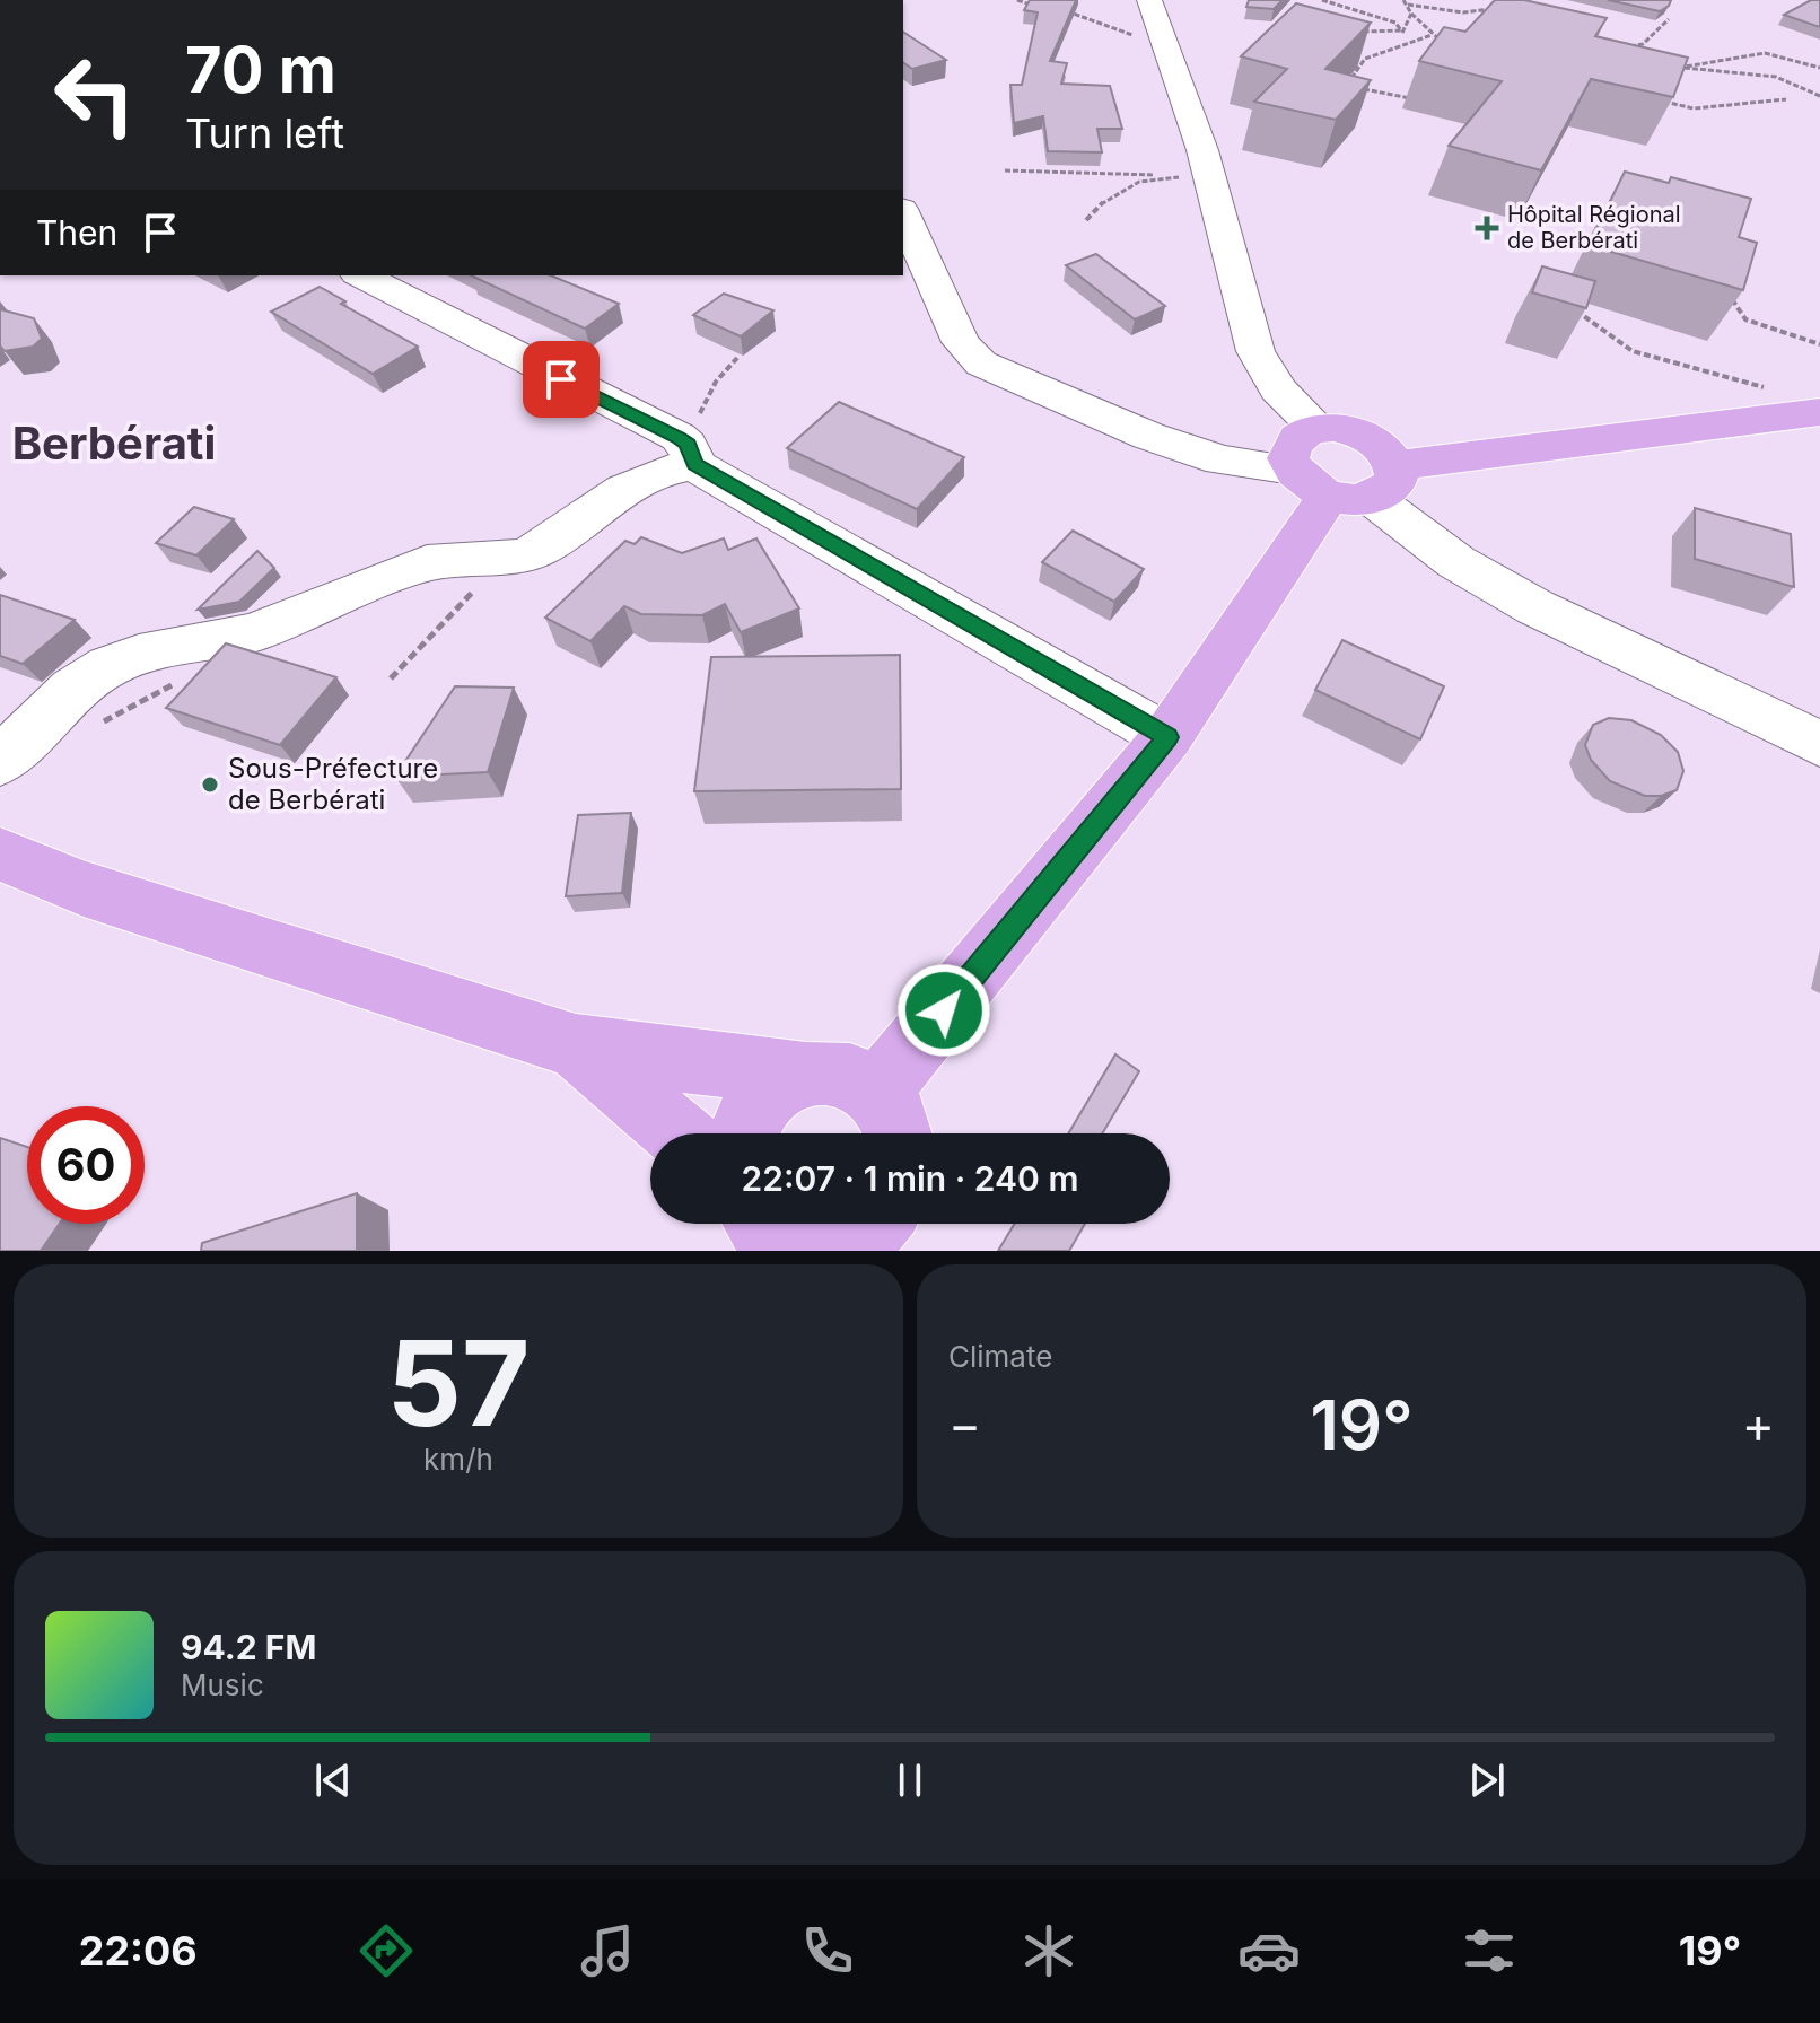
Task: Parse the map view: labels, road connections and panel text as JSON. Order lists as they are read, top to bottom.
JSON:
{
  "districts": ["Berbérati"],
  "places": {
    "health": ["Hôpital Régional de Berbérati"],
    "other": ["Sous-Préfecture de Berbérati"]
  },
  "page": {
    "turn": ["70 m", "Turn left"],
    "then": "Then",
    "limit": "60",
    "trip": "22:07 · 1 min · 240 m",
    "tile": [
      ["57", "km/h"],
      "Climate"
    ],
    "heat": ["−", "19°", "+"],
    "song": ["94.2 FM", "Music"],
    "tabs": ["22:06", "19°"]
  }
}
